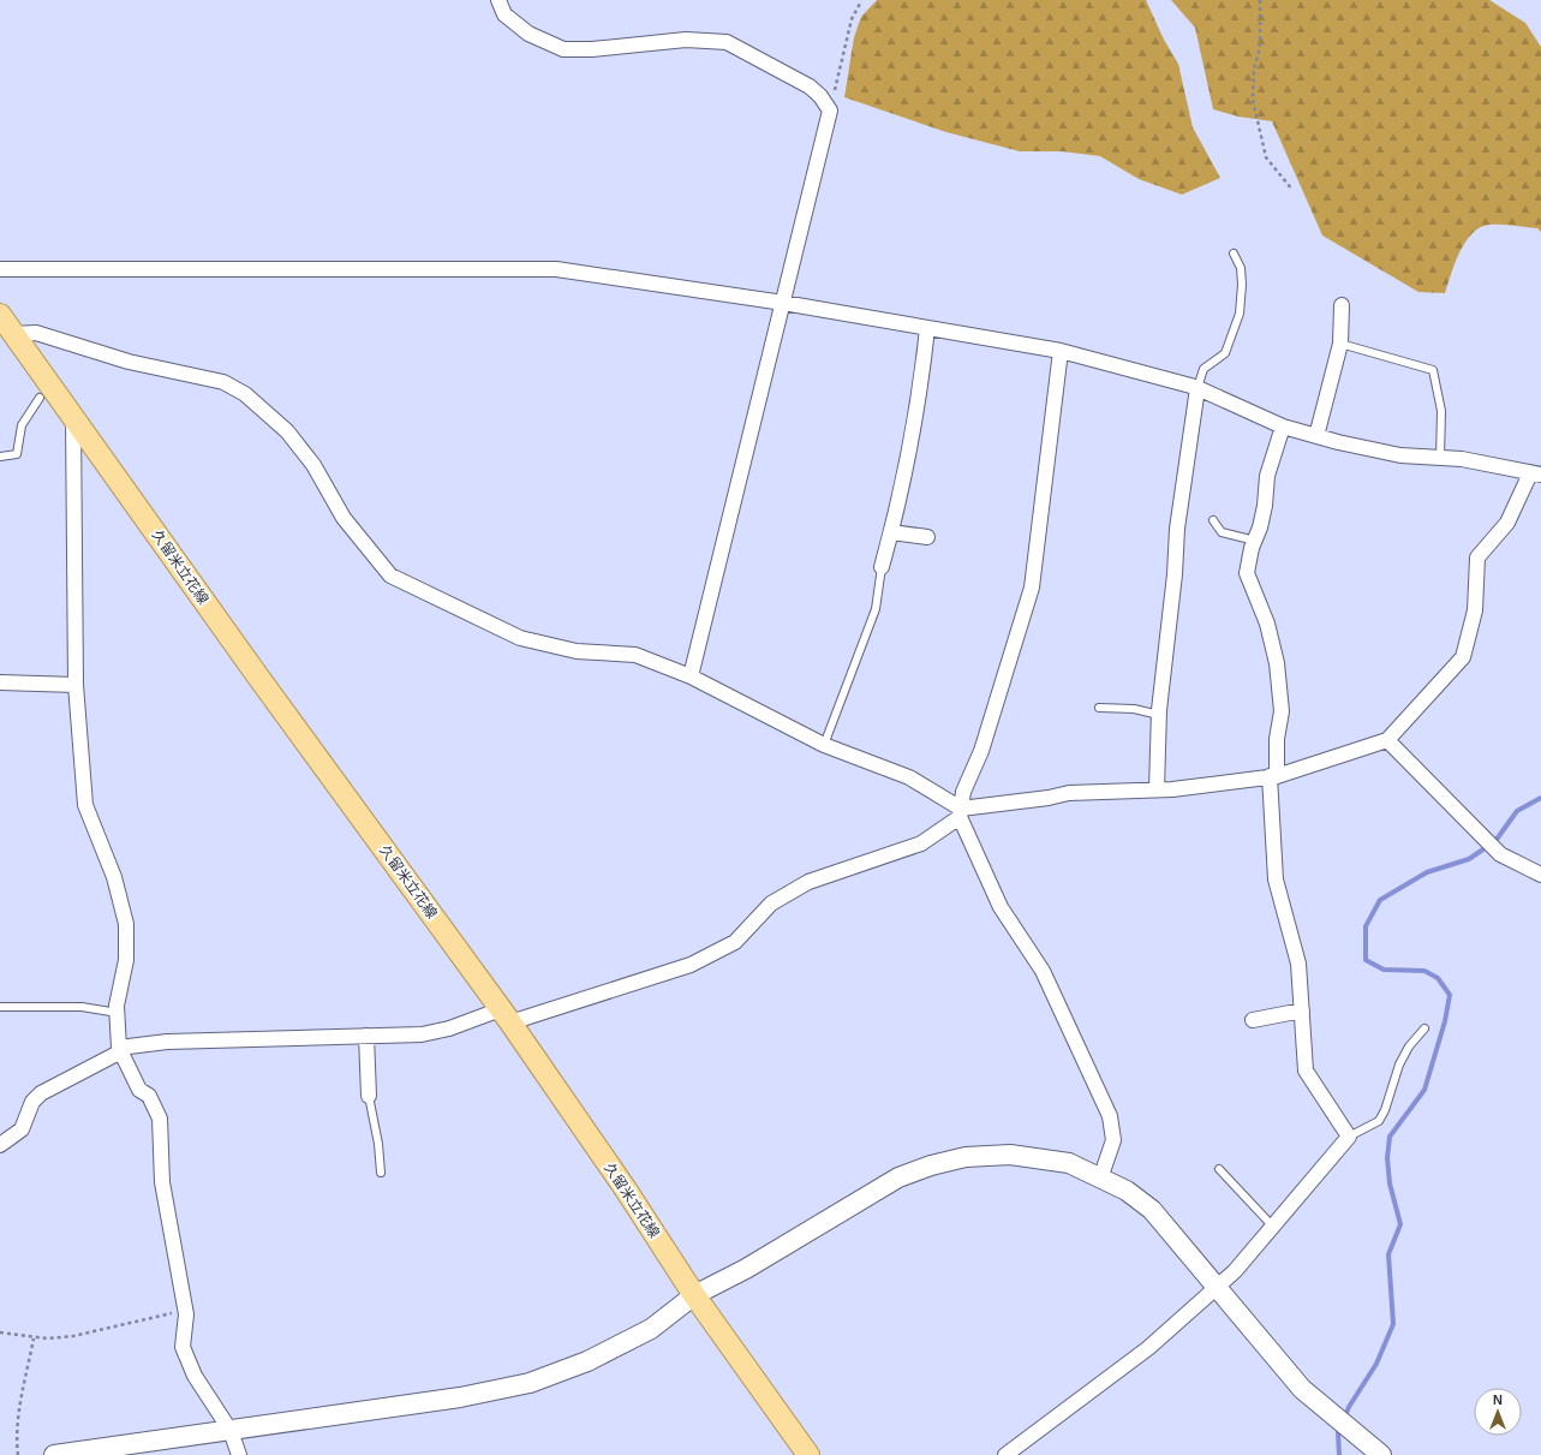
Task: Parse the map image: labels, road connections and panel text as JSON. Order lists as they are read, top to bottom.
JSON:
{
  "streets": {
    "main road": ["久留米立花線"]
  },
  "north": "top"
}
